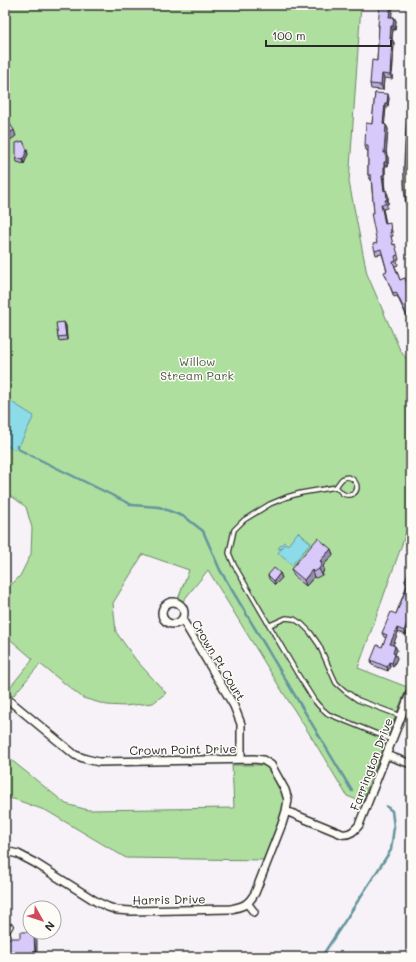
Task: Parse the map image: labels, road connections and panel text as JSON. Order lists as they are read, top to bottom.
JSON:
{
  "streets": {
    "street": [
      "Crown Pt Court",
      "Crown Point Drive",
      "Farrington Drive",
      "Harris Drive"
    ]
  },
  "crossings": [
    ["Crown Pt Court", "Crown Point Drive"],
    ["Crown Point Drive", "Farrington Drive"]
  ],
  "parks": ["Willow Stream Park"],
  "scale_bar": "100 m",
  "north": "bottom right"
}
